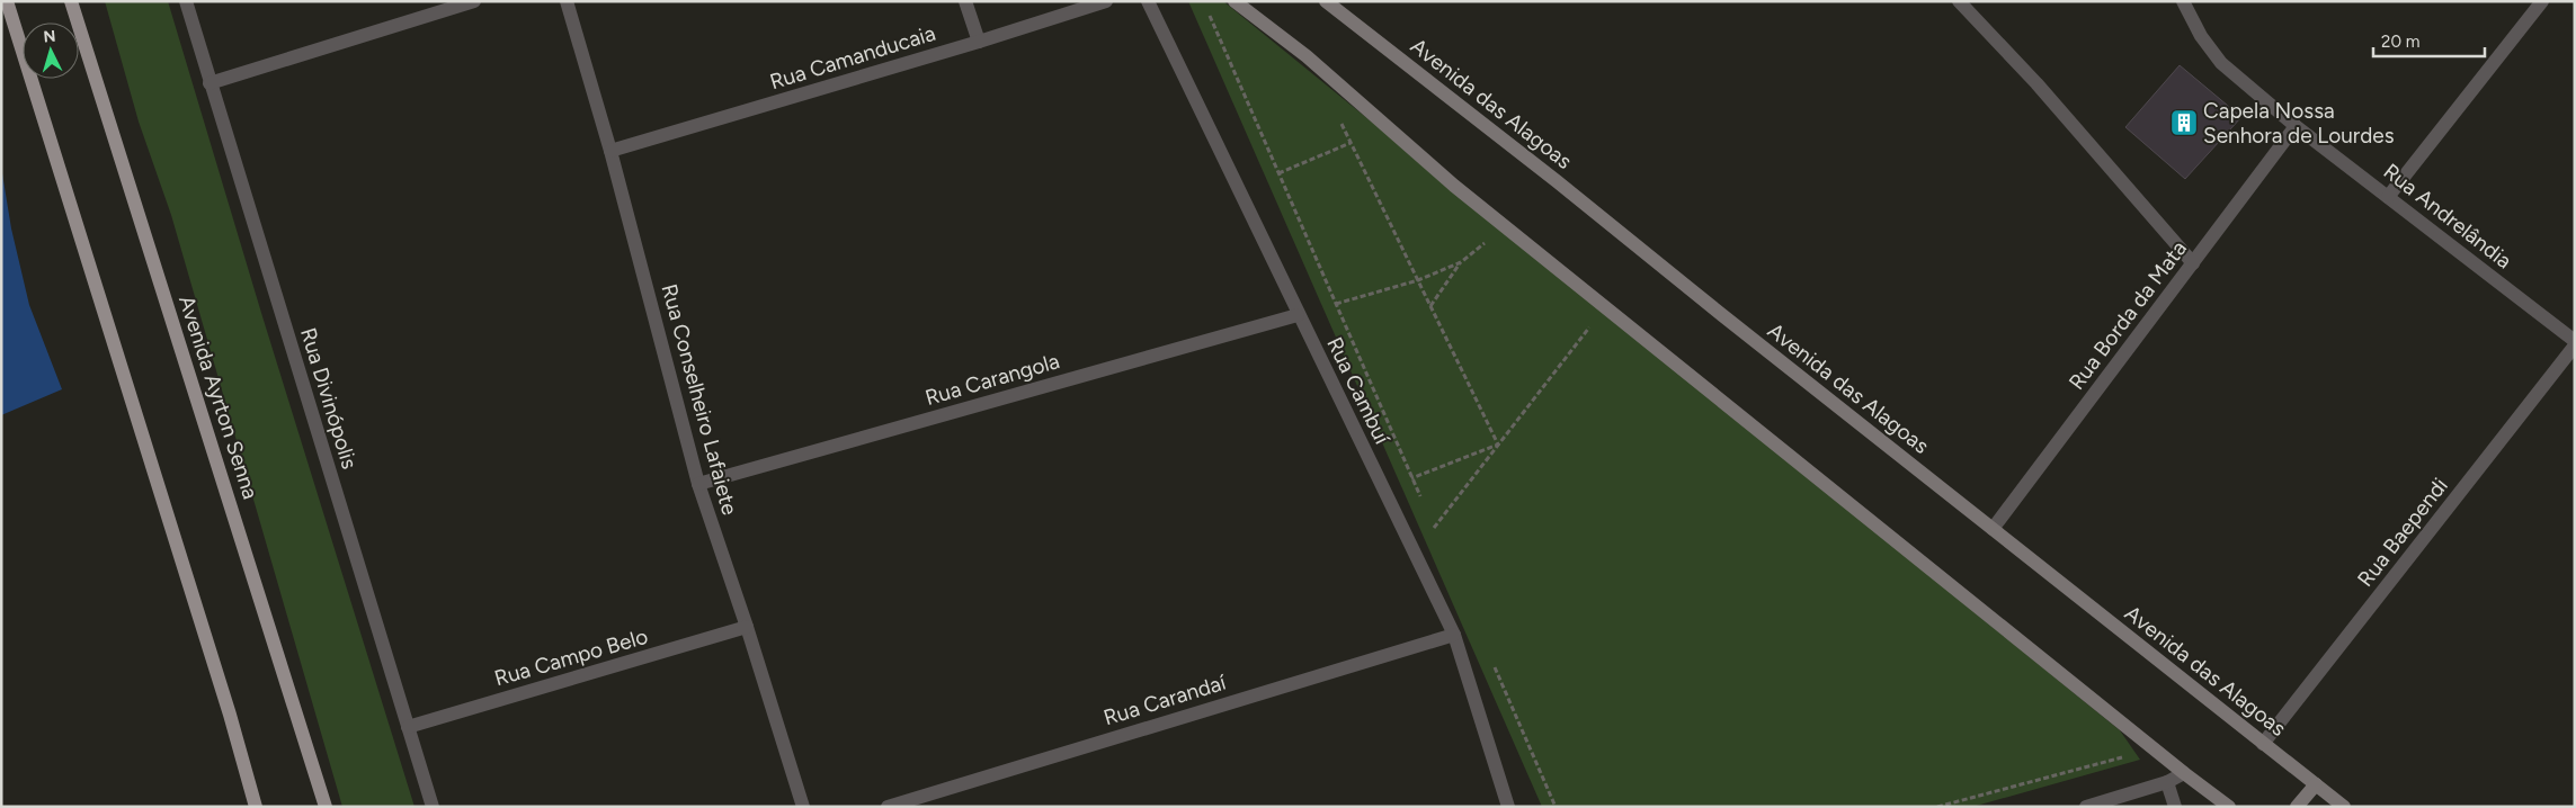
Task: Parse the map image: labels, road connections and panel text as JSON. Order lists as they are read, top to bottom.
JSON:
{
  "streets": {
    "main road": ["Avenida das Alagoas", "Avenida Ayrton Senna"],
    "street": [
      "Rua Camanducaia",
      "Rua Andrelândia",
      "Rua Borda da Mata",
      "Rua Carangola",
      "Rua Cambuí",
      "Rua Divinópolis",
      "Rua Conselheiro Lafaiete",
      "Rua Baependi",
      "Rua Campo Belo",
      "Rua Carandaí"
    ]
  },
  "crossings": [
    ["Rua Camanducaia", "Rua Conselheiro Lafaiete"],
    ["Avenida das Alagoas", "Rua Borda da Mata"],
    ["Avenida das Alagoas", "Rua Baependi"],
    ["Rua Andrelândia", "Rua Borda da Mata"],
    ["Rua Carangola", "Rua Cambuí"],
    ["Rua Carangola", "Rua Conselheiro Lafaiete"],
    ["Rua Cambuí", "Rua Carandaí"],
    ["Rua Divinópolis", "Rua Campo Belo"],
    ["Rua Conselheiro Lafaiete", "Rua Campo Belo"]
  ],
  "places": {
    "building": ["Capela Nossa Senhora de Lourdes"]
  },
  "scale_bar": "20 m",
  "north": "top"
}
